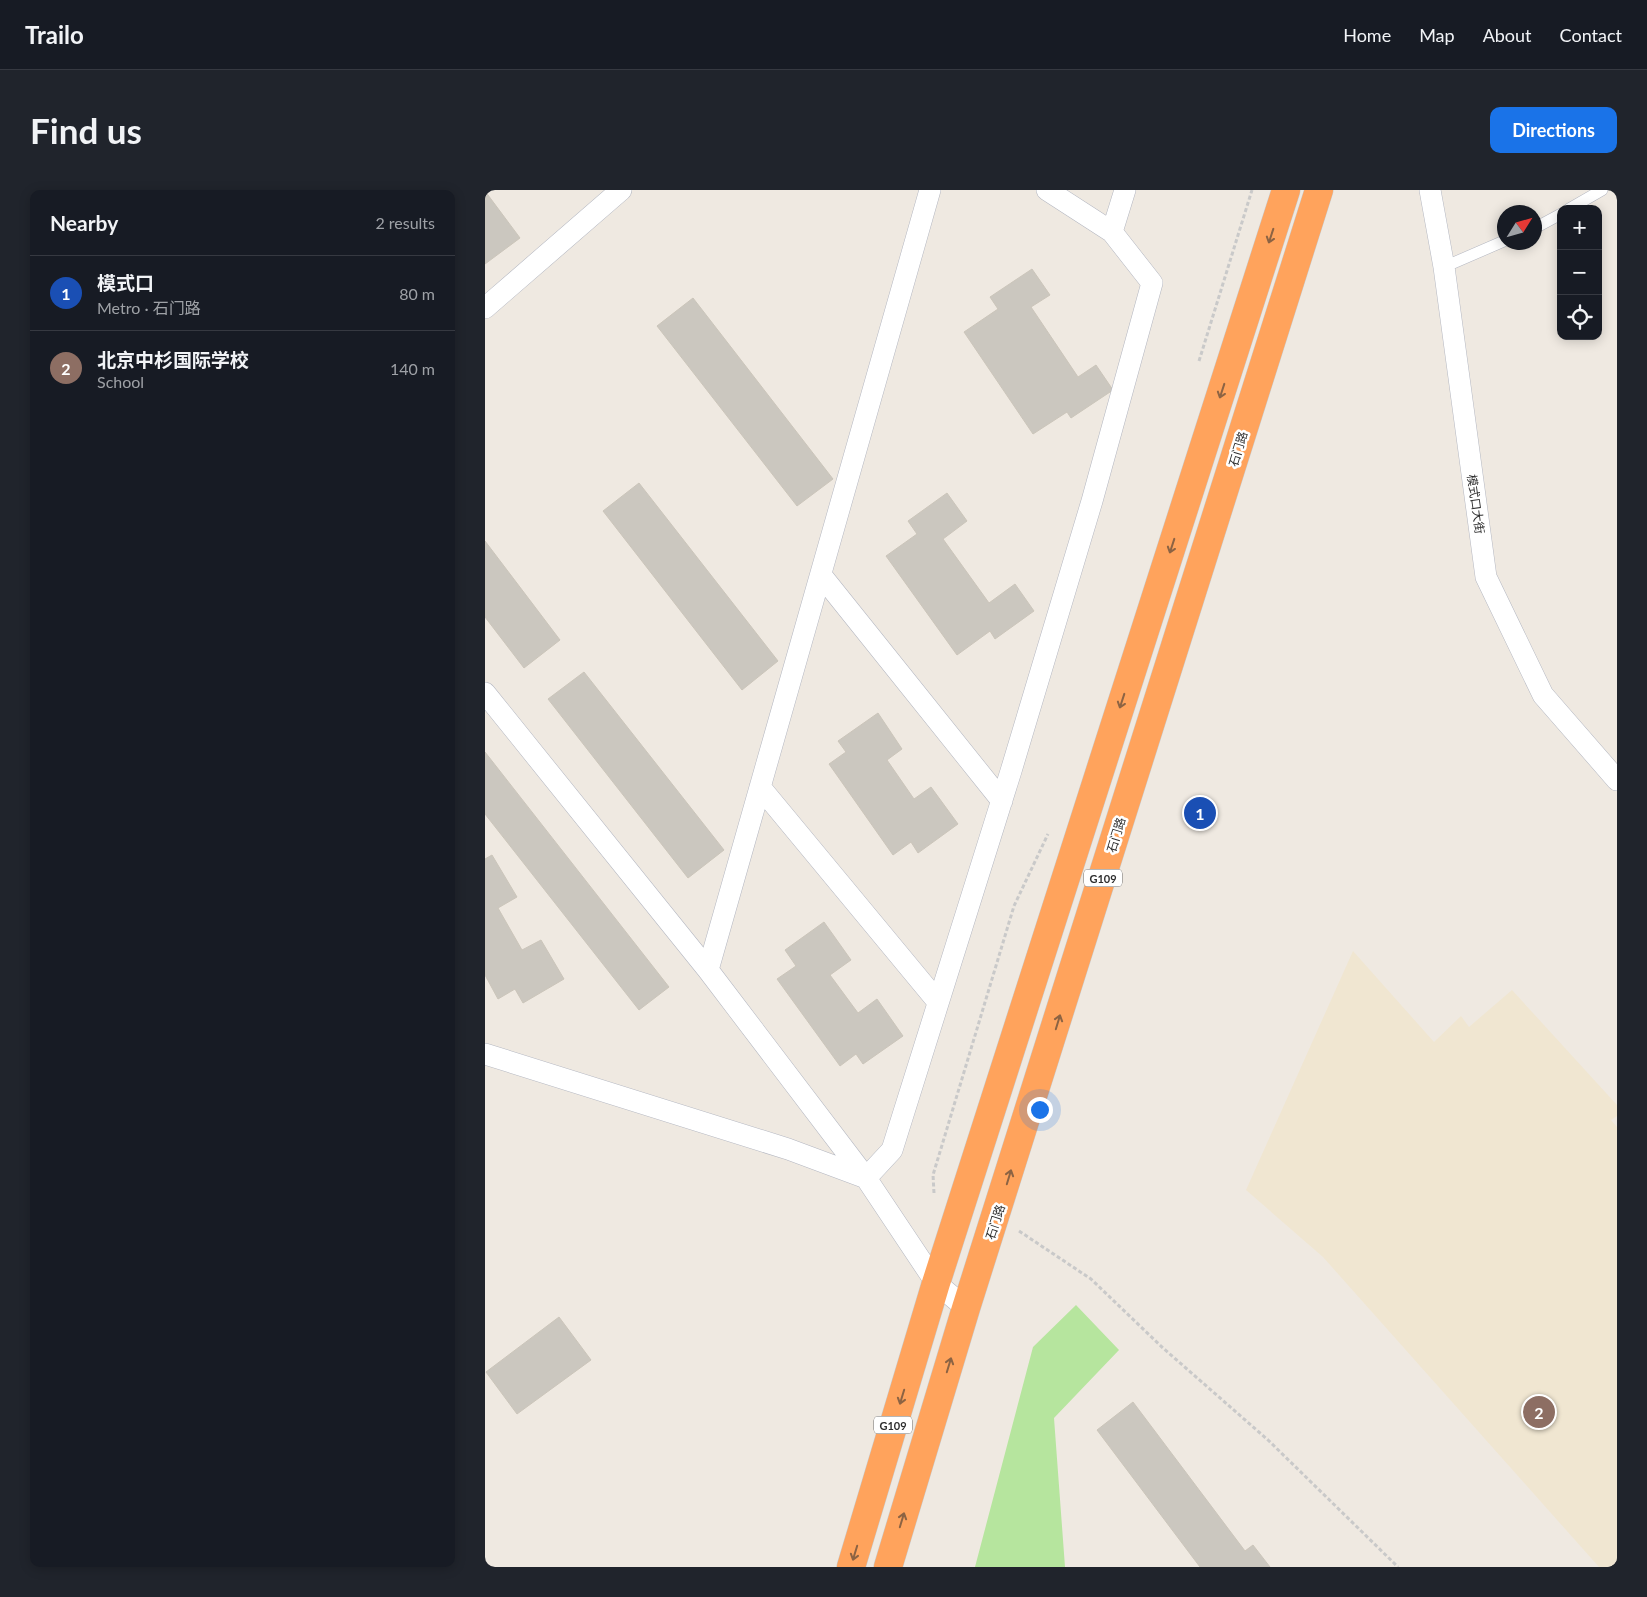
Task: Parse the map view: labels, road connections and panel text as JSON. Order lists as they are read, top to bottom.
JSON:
{
  "streets": {
    "highway": ["石门路", "G109"],
    "street": ["模式口大街"]
  },
  "north": "top right",
  "page": {
    "header": "Trailo",
    "nav": [
      "Home",
      "Map",
      "About",
      "Contact"
    ],
    "buttons": "Directions",
    "title": "Find us",
    "heading": ["Nearby", "2 results"],
    "map_buttons": ["+", "−"],
    "list": [
      {
        "mark": "1",
        "name": "模式口",
        "note": "Metro · 石门路",
        "value": "80 m"
      },
      {
        "mark": "2",
        "name": "北京中杉国际学校",
        "note": "School",
        "value": "140 m"
      }
    ],
    "pins": ["1", "2"]
  }
}
